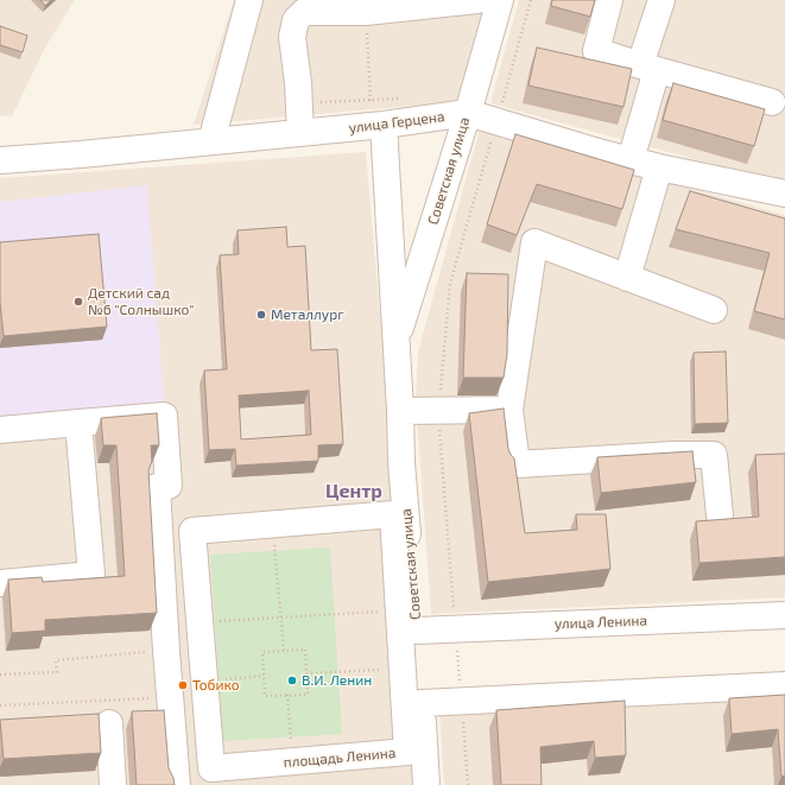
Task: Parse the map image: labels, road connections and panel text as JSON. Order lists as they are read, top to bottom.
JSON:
{
  "streets": {
    "street": [
      "улица Герцена",
      "Советская улица",
      "улица Ленина",
      "площадь Ленина"
    ]
  },
  "crossings": [
    ["улица Герцена", "Советская улица"],
    ["Советская улица", "улица Ленина"]
  ],
  "districts": ["Центр"],
  "places": [
    "Детский сад №6 \"Солнышко\"",
    "Металлург",
    "В.И. Ленин",
    "Тобико"
  ]
}
